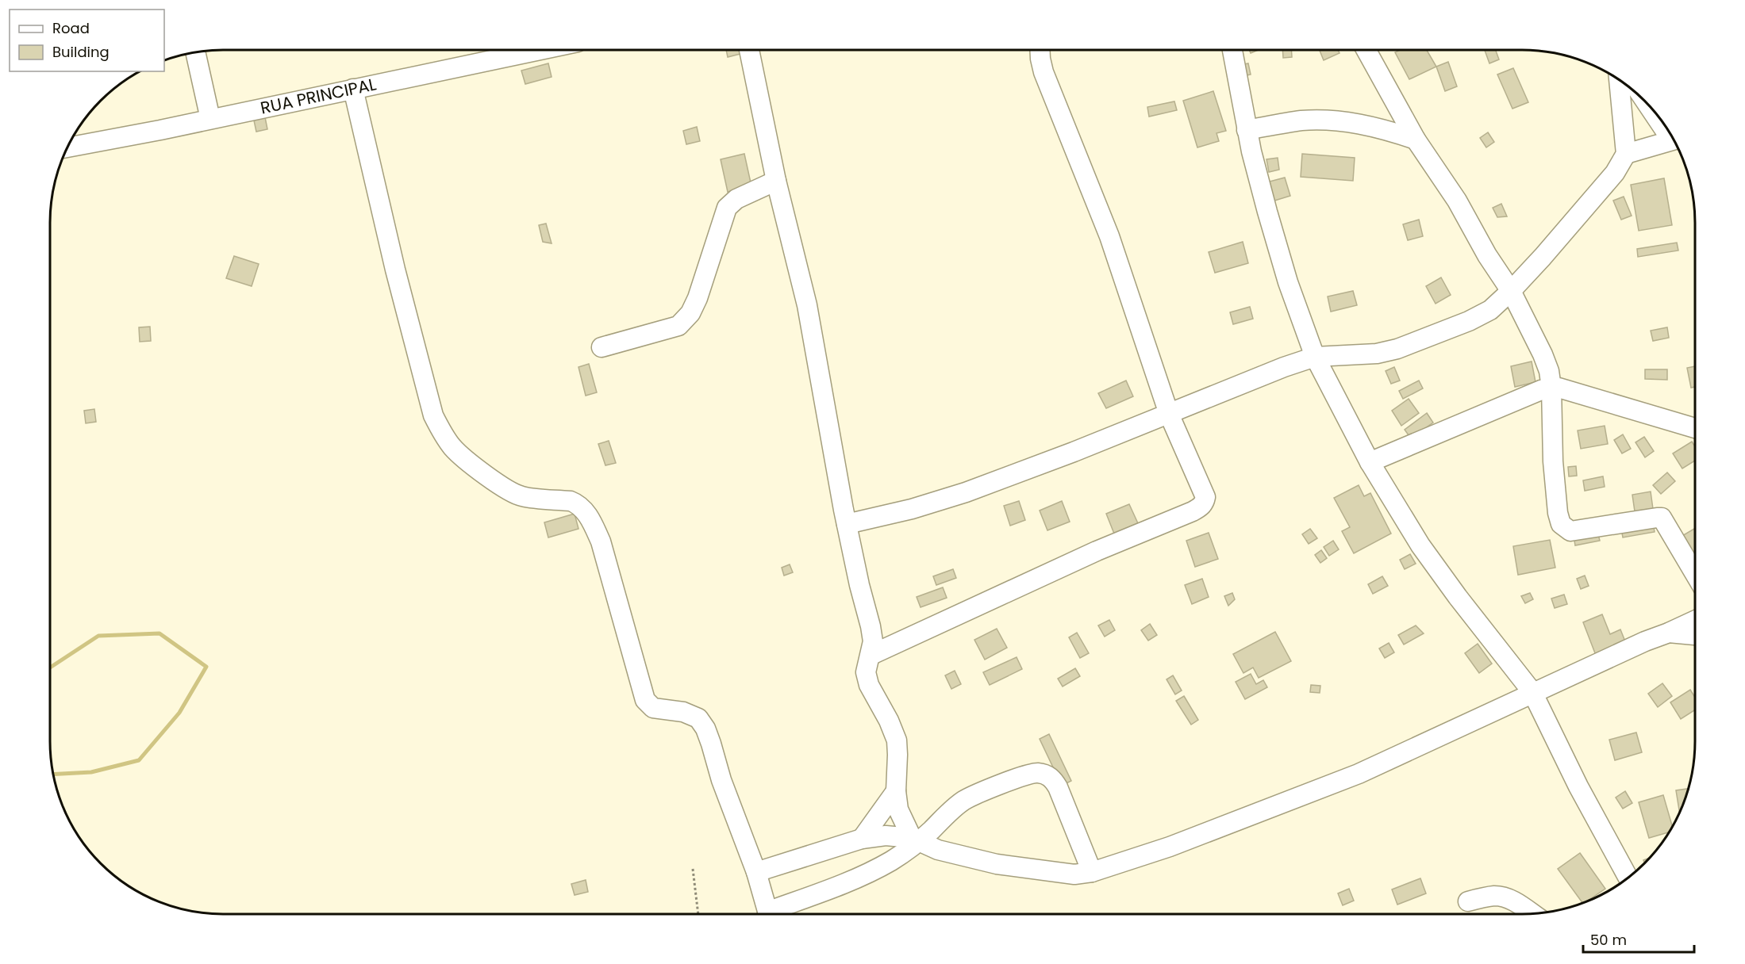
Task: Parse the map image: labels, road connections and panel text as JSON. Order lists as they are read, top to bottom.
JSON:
{
  "streets": {
    "street": ["RUA PRINCIPAL"]
  },
  "legend": ["Road", "Building"],
  "scale_bar": "50 m"
}
